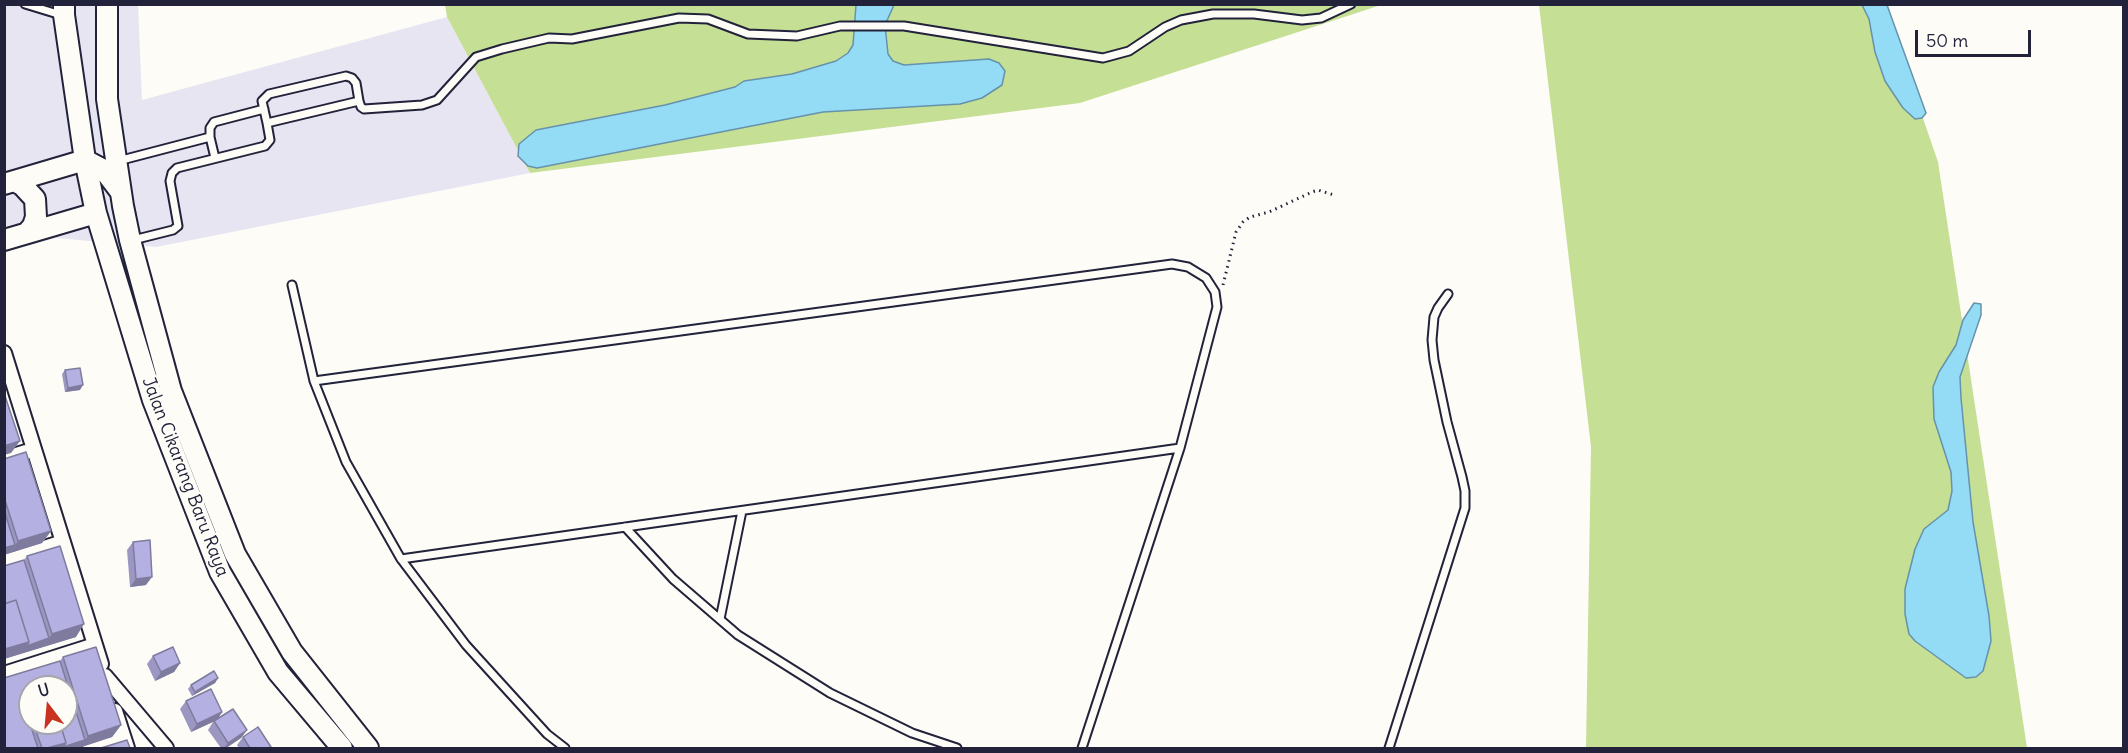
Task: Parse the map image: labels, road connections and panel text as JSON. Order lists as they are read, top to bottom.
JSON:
{
  "streets": {
    "main road": ["Jalan Cikarang Baru Raya"]
  },
  "scale_bar": "50 m",
  "north": "top"
}
